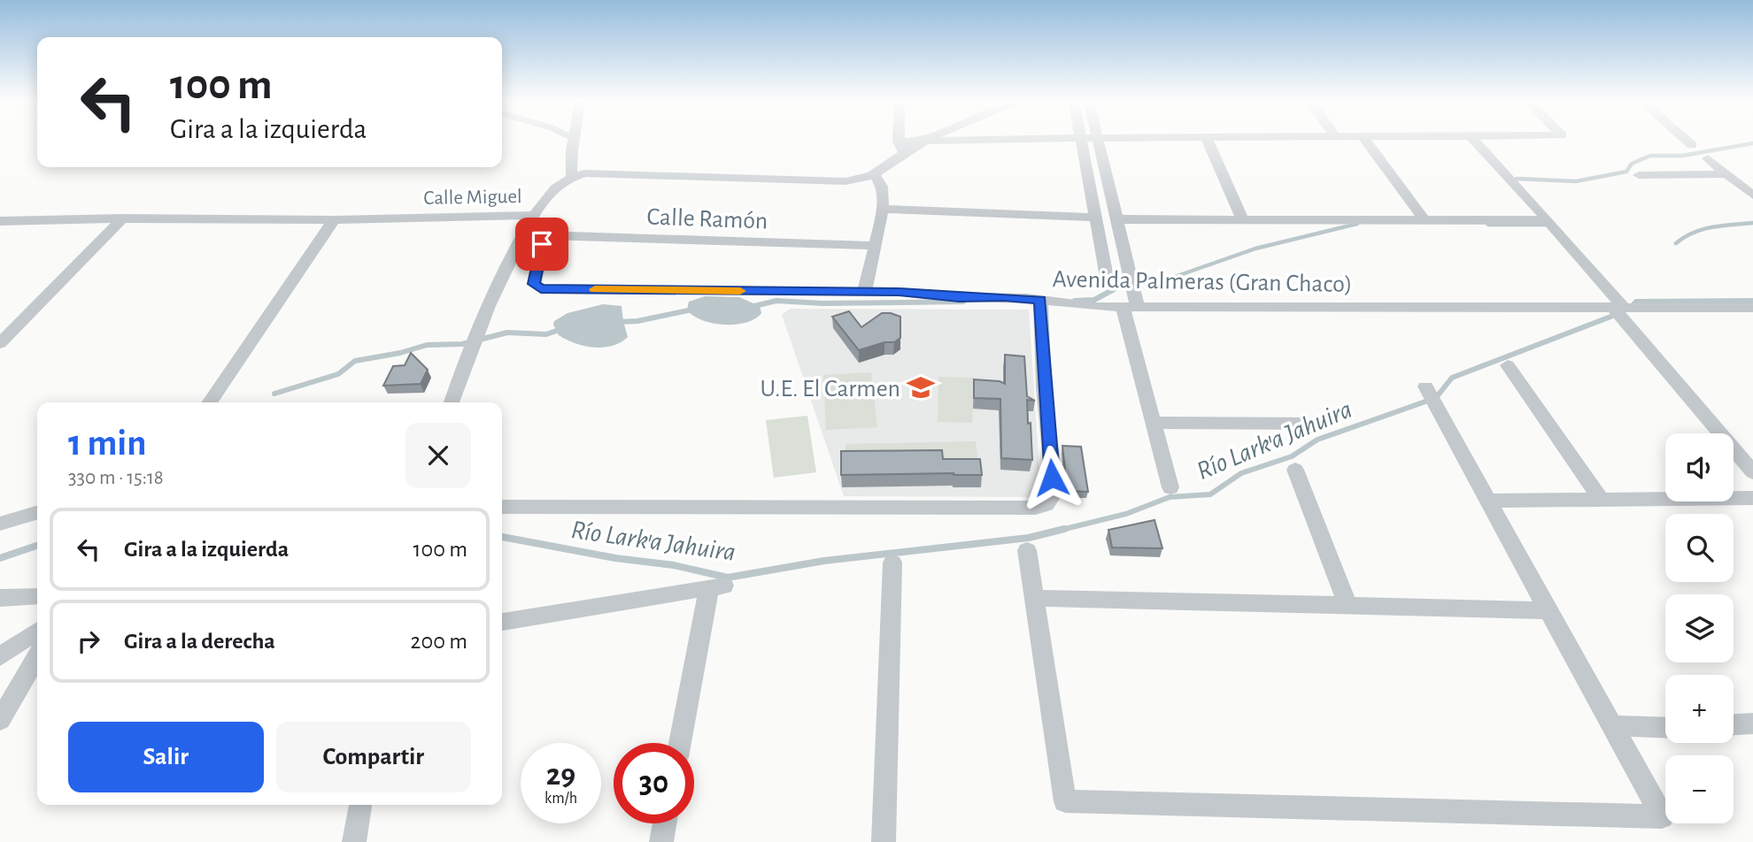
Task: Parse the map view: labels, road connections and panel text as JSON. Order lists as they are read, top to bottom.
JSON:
{
  "streets": {
    "street": ["Calle Miguel", "Calle Ramón", "Avenida Palmeras (Gran Chaco)"]
  },
  "crossings": [
    ["Calle Ramón", "Avenida Palmeras (Gran Chaco)"]
  ],
  "water": ["Río Lark’a Jahuira"],
  "places": {
    "school or university": ["U.E. El Carmen"]
  },
  "page": {
    "turn": ["100 m", "Gira a la izquierda"],
    "heading": ["1 min", "330 m · 15:18"],
    "map_buttons": ["+", "−"],
    "list": [
      {
        "name": "Gira a la izquierda",
        "value": "100 m"
      },
      {
        "name": "Gira a la derecha",
        "value": "200 m"
      }
    ],
    "buttons": ["Salir", "Compartir"],
    "speed": "29 km/h",
    "limit": "30"
  }
}
